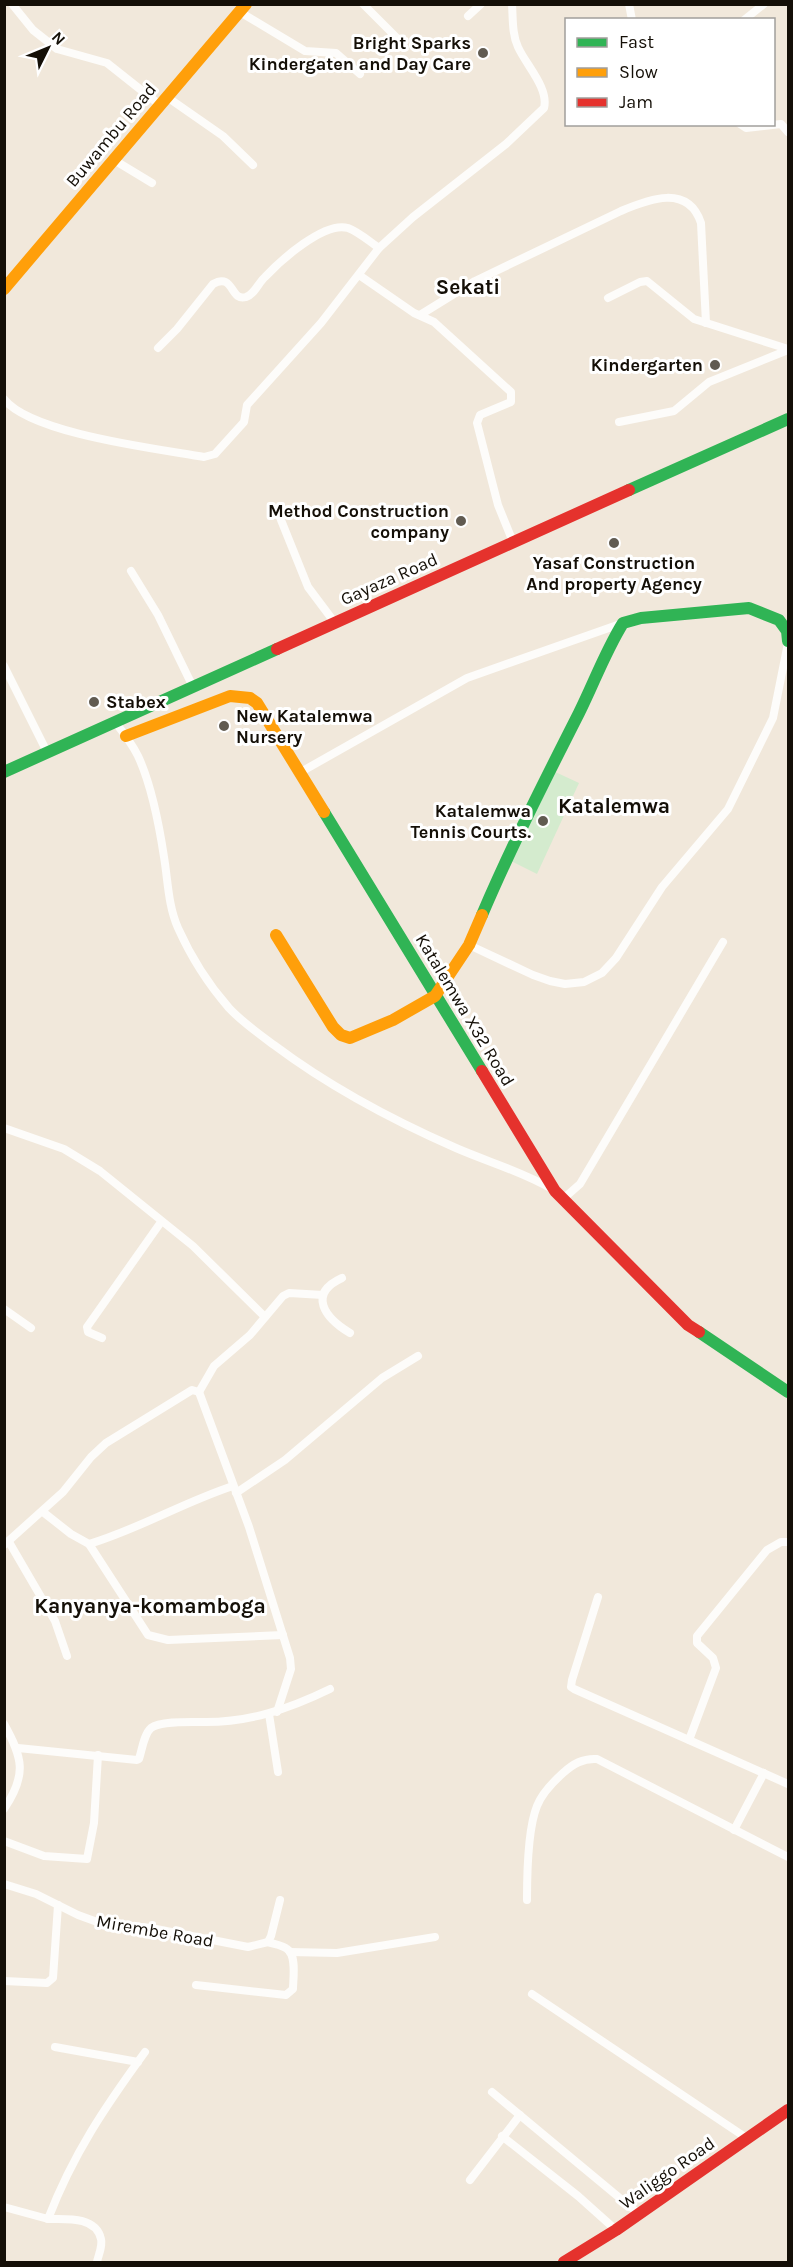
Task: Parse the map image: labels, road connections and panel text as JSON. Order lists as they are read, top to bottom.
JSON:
{
  "streets": {
    "street": [
      "Buwambu Road",
      "Gayaza Road",
      "Katalemwa X32 Road",
      "Mirembe Road",
      "Waliggo Road"
    ]
  },
  "districts": ["Sekati", "Katalemwa", "Kanyanya-komamboga"],
  "places": [
    "Bright Sparks Kindergaten and Day Care",
    "Kindergarten",
    "Method Construction company",
    "Yasaf Construction And property Agency",
    "Stabex",
    "New Katalemwa Nursery",
    "Katalemwa Tennis Courts."
  ],
  "legend": ["Fast", "Slow", "Jam"],
  "north": "top right"
}
